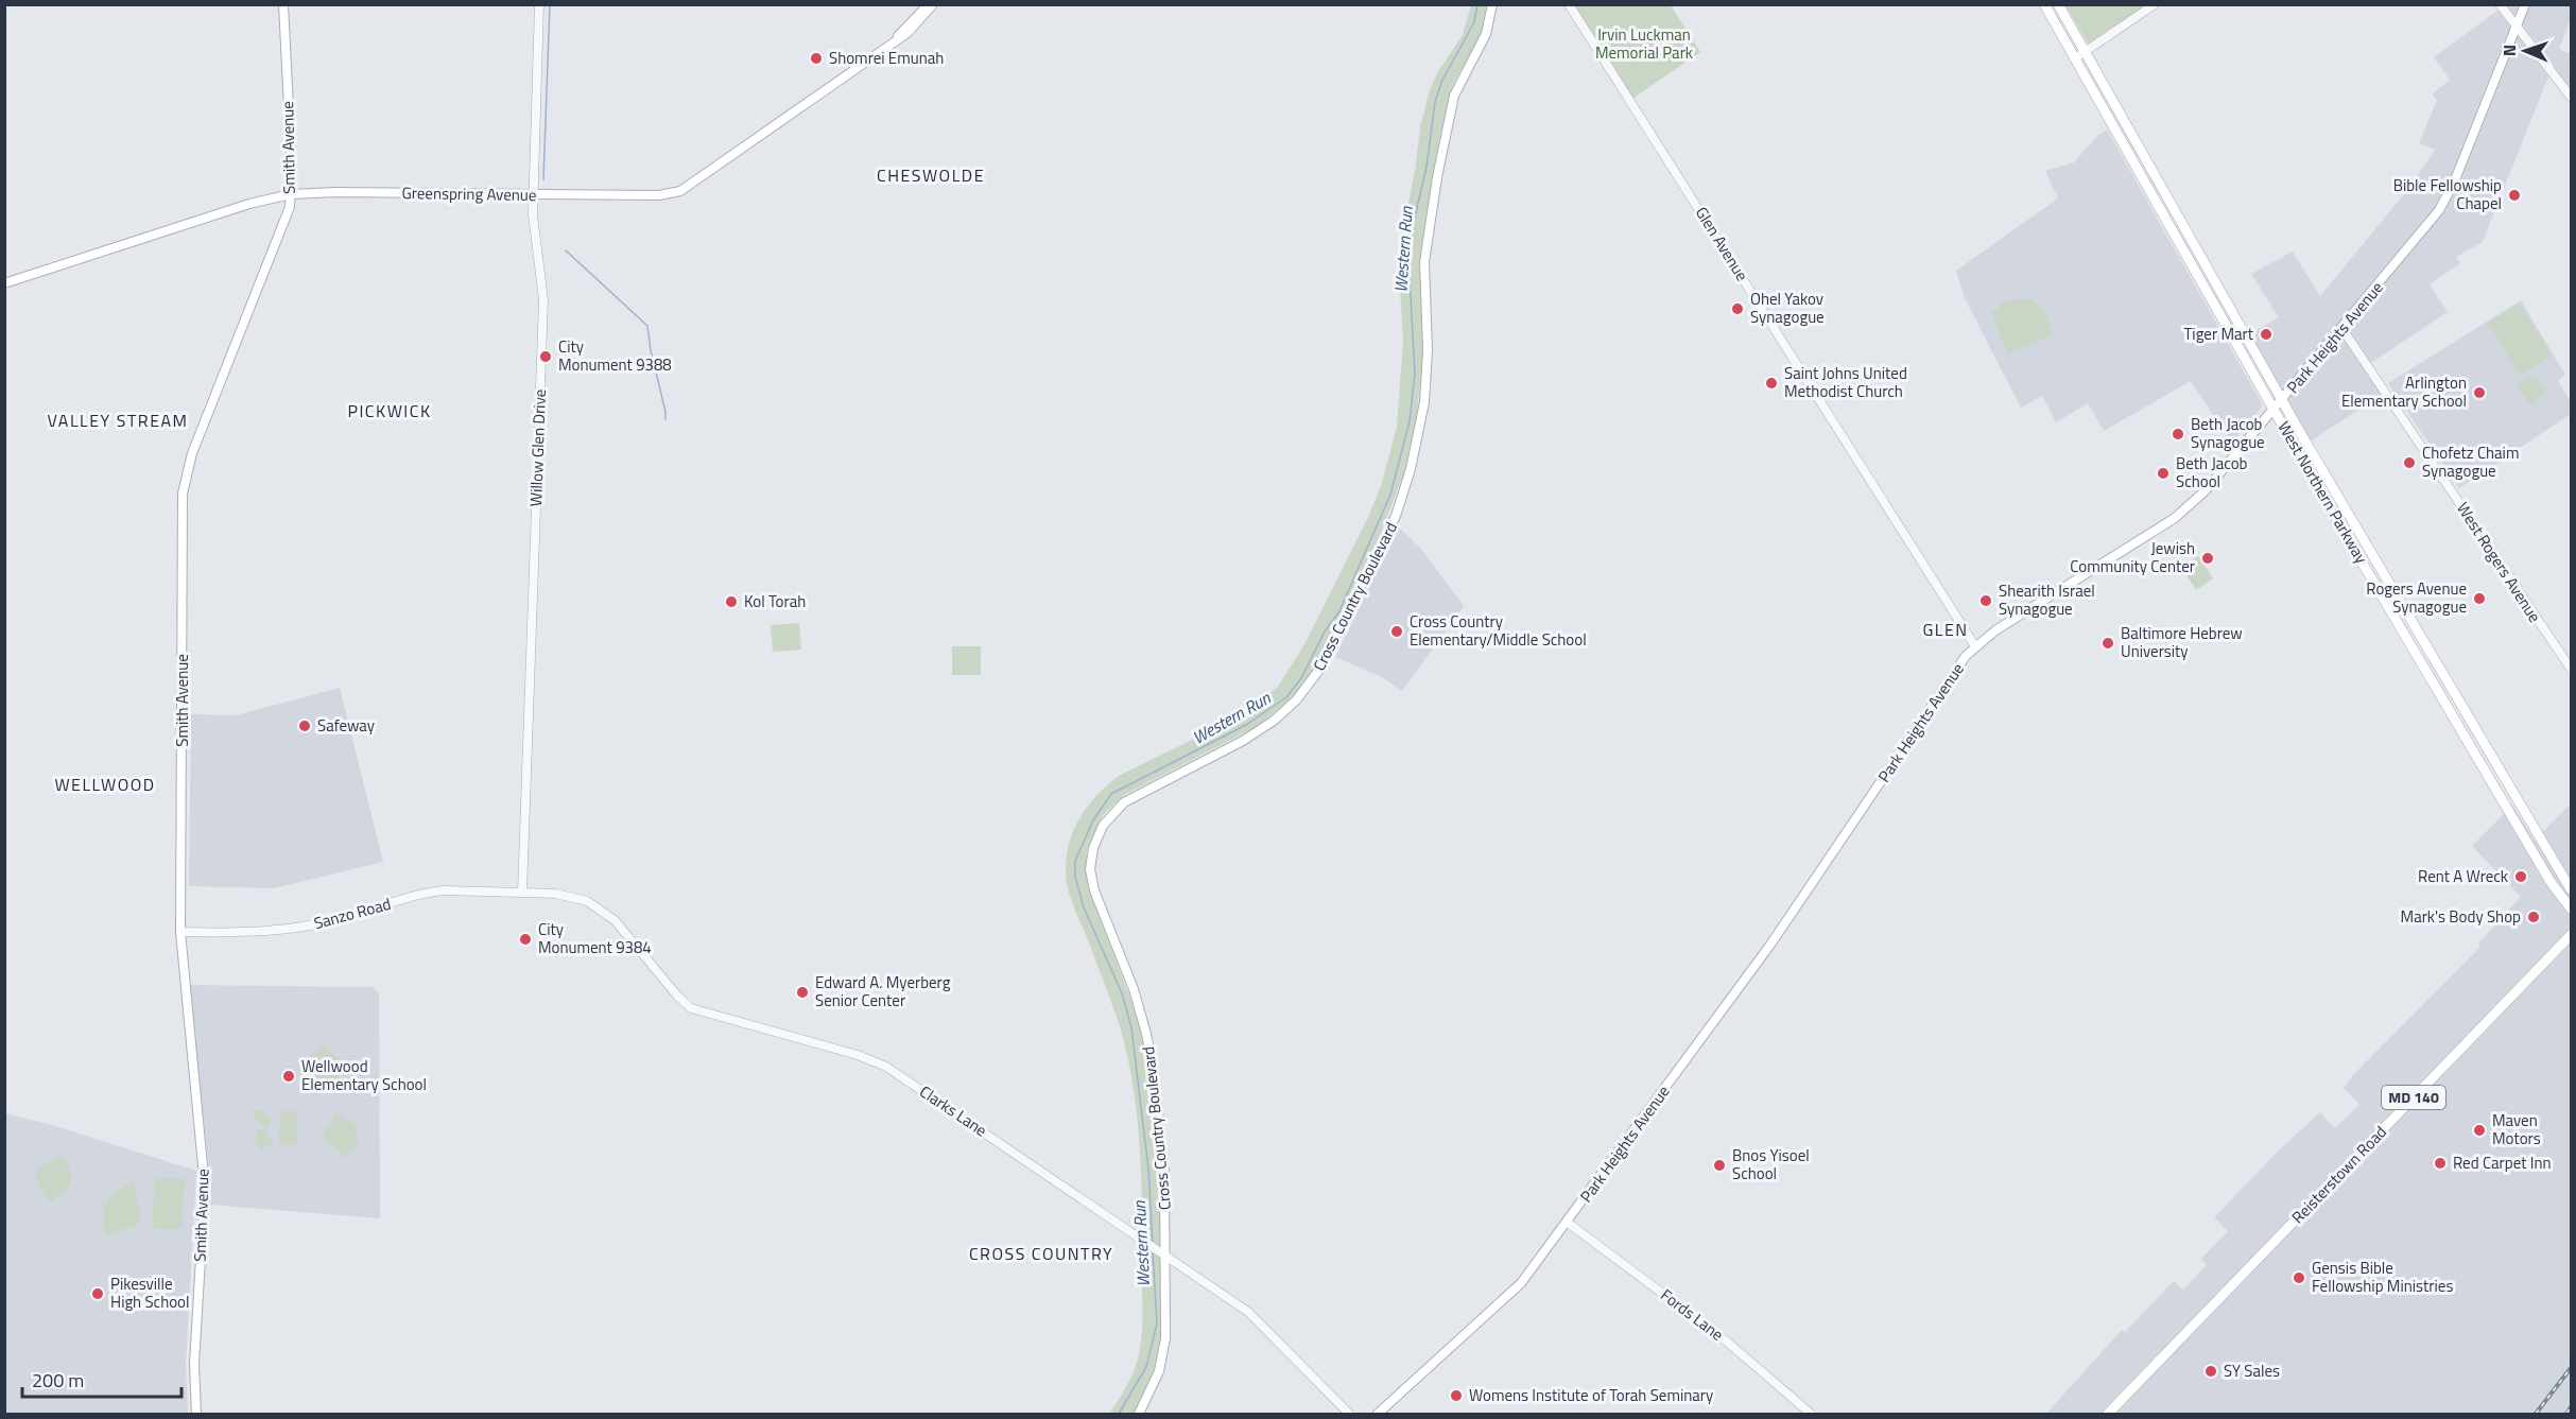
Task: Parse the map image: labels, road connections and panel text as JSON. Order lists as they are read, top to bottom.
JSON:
{
  "streets": {
    "main road": [
      "Smith Avenue",
      "Greenspring Avenue",
      "Park Heights Avenue",
      "West Northern Parkway",
      "Cross Country Boulevard",
      "MD 140",
      "Reisterstown Road"
    ],
    "street": [
      "Glen Avenue",
      "Willow Glen Drive",
      "West Rogers Avenue",
      "Sanzo Road",
      "Clarks Lane",
      "Fords Lane"
    ]
  },
  "crossings": [
    ["Smith Avenue", "Greenspring Avenue"],
    ["Smith Avenue", "Sanzo Road"],
    ["Greenspring Avenue", "Willow Glen Drive"],
    ["Glen Avenue", "Park Heights Avenue"],
    ["Park Heights Avenue", "West Northern Parkway"],
    ["Park Heights Avenue", "West Rogers Avenue"],
    ["Park Heights Avenue", "Fords Lane"],
    ["Willow Glen Drive", "Sanzo Road"],
    ["Willow Glen Drive", "Clarks Lane"],
    ["Cross Country Boulevard", "Clarks Lane"],
    ["Sanzo Road", "Clarks Lane"]
  ],
  "districts": [
    "CHESWOLDE",
    "PICKWICK",
    "VALLEY STREAM",
    "GLEN",
    "WELLWOOD",
    "CROSS COUNTRY"
  ],
  "water": ["Western Run"],
  "parks": ["Irvin Luckman Memorial Park"],
  "places": [
    "Shomrei Emunah",
    "Bible Fellowship Chapel",
    "Ohel Yakov Synagogue",
    "Tiger Mart",
    "City Monument 9388",
    "Saint Johns United Methodist Church",
    "Arlington Elementary School",
    "Beth Jacob Synagogue",
    "Chofetz Chaim Synagogue",
    "Beth Jacob School",
    "Jewish Community Center",
    "Rogers Avenue Synagogue",
    "Shearith Israel Synagogue",
    "Kol Torah",
    "Cross Country Elementary/Middle School",
    "Baltimore Hebrew University",
    "Safeway",
    "Rent A Wreck",
    "Mark's Body Shop",
    "City Monument 9384",
    "Edward A. Myerberg Senior Center",
    "Wellwood Elementary School",
    "Maven Motors",
    "Red Carpet Inn",
    "Bnos Yisoel School",
    "Gensis Bible Fellowship Ministries",
    "Pikesville High School",
    "SY Sales",
    "Womens Institute of Torah Seminary"
  ],
  "scale_bar": "200 m",
  "north": "left"
}
